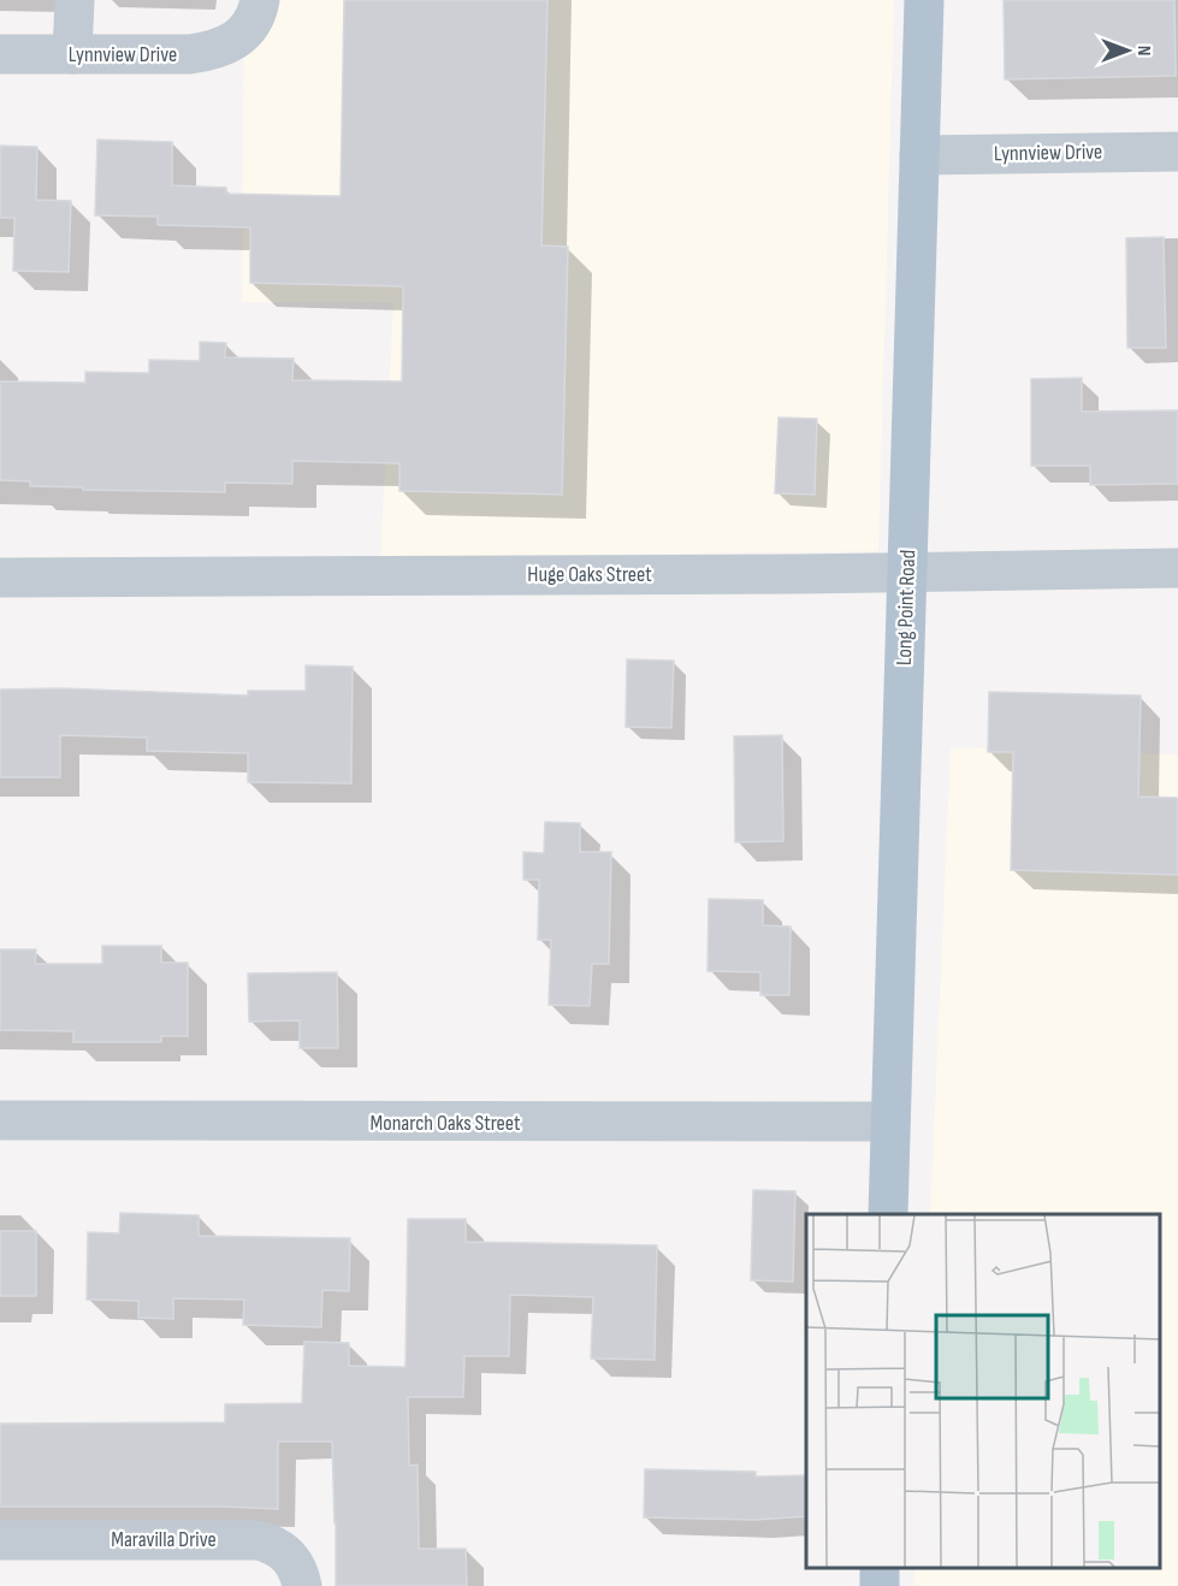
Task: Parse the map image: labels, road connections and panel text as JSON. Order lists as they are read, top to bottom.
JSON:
{
  "streets": {
    "main road": ["Long Point Road"],
    "street": [
      "Lynnview Drive",
      "Huge Oaks Street",
      "Monarch Oaks Street",
      "Maravilla Drive"
    ]
  },
  "crossings": [
    ["Lynnview Drive", "Long Point Road"],
    ["Huge Oaks Street", "Long Point Road"],
    ["Long Point Road", "Monarch Oaks Street"]
  ],
  "north": "right"
}
